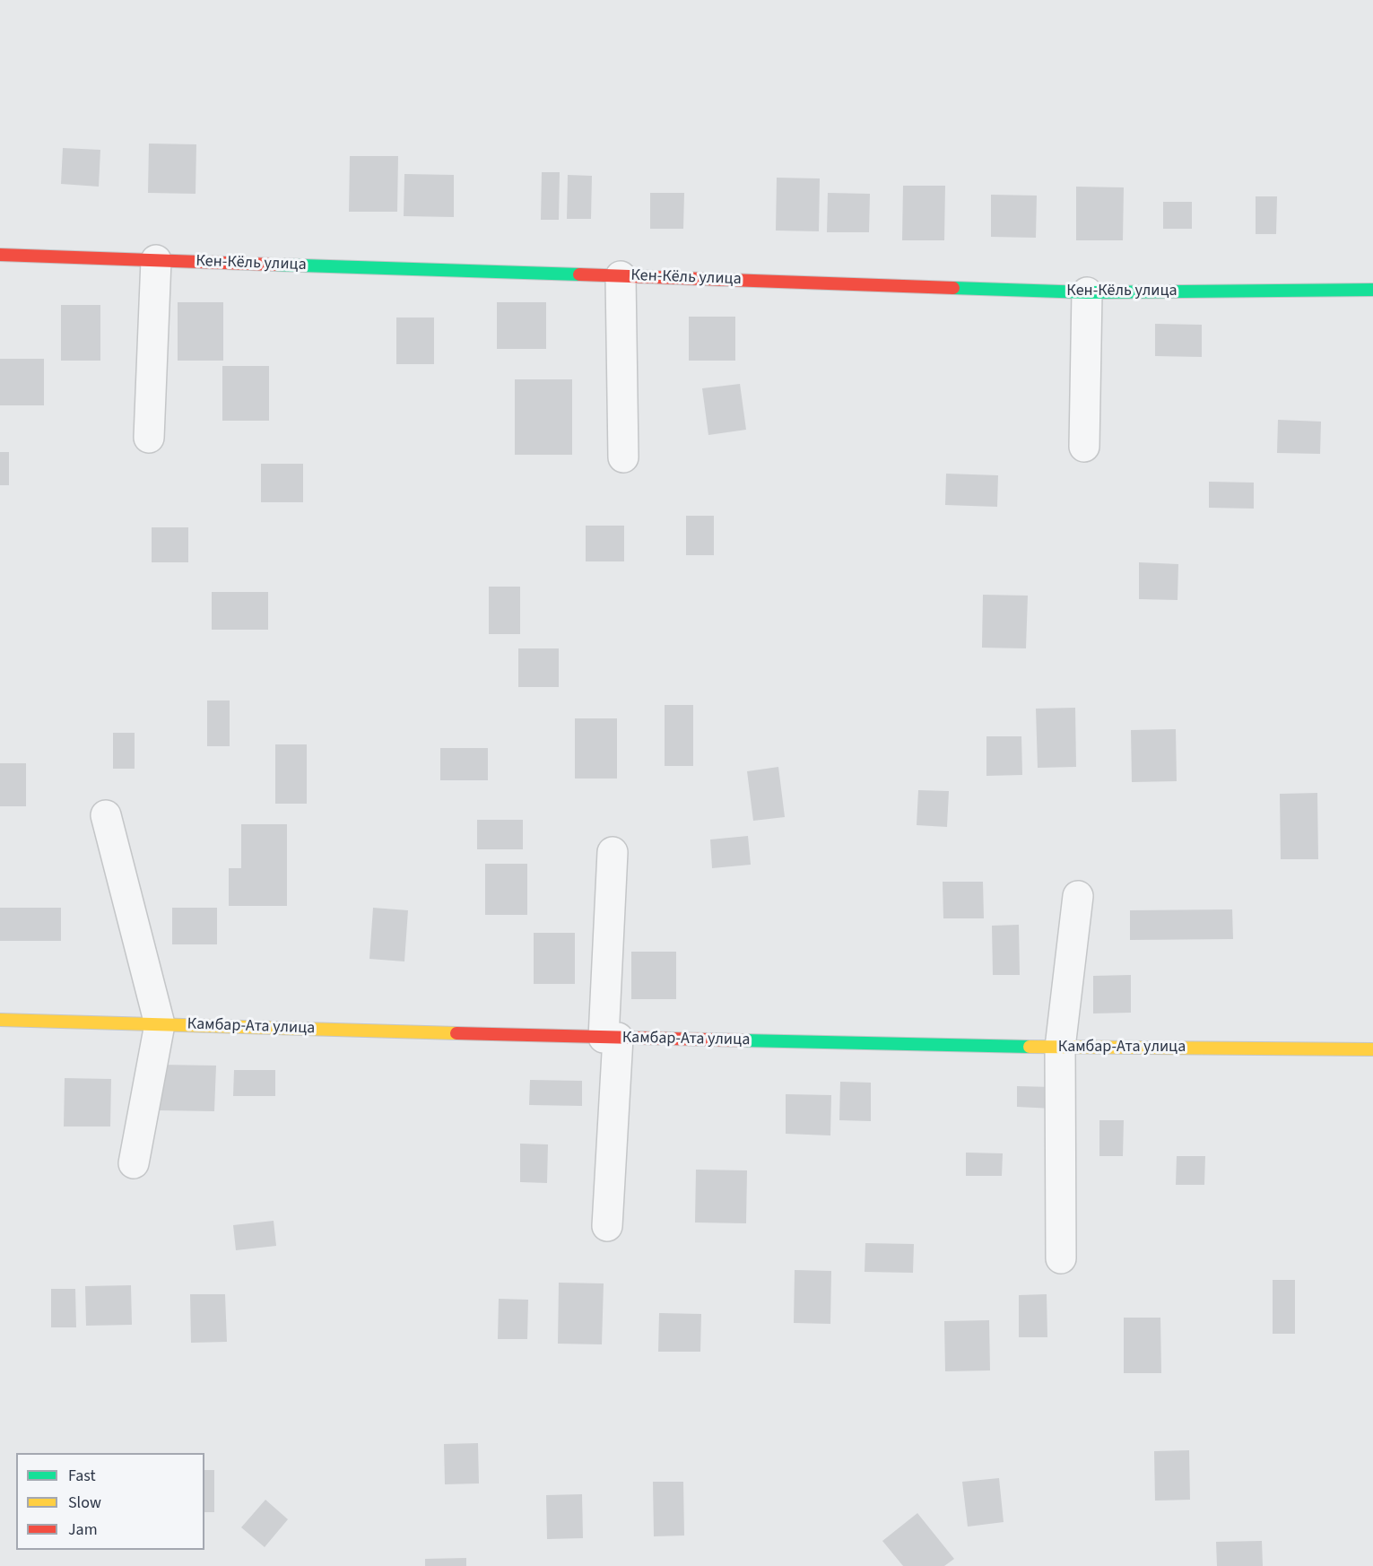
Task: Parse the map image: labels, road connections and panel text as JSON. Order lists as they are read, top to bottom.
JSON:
{
  "streets": {
    "street": ["Кен-Кёль улица", "Камбар-Ата улица"]
  },
  "legend": ["Fast", "Slow", "Jam"]
}
